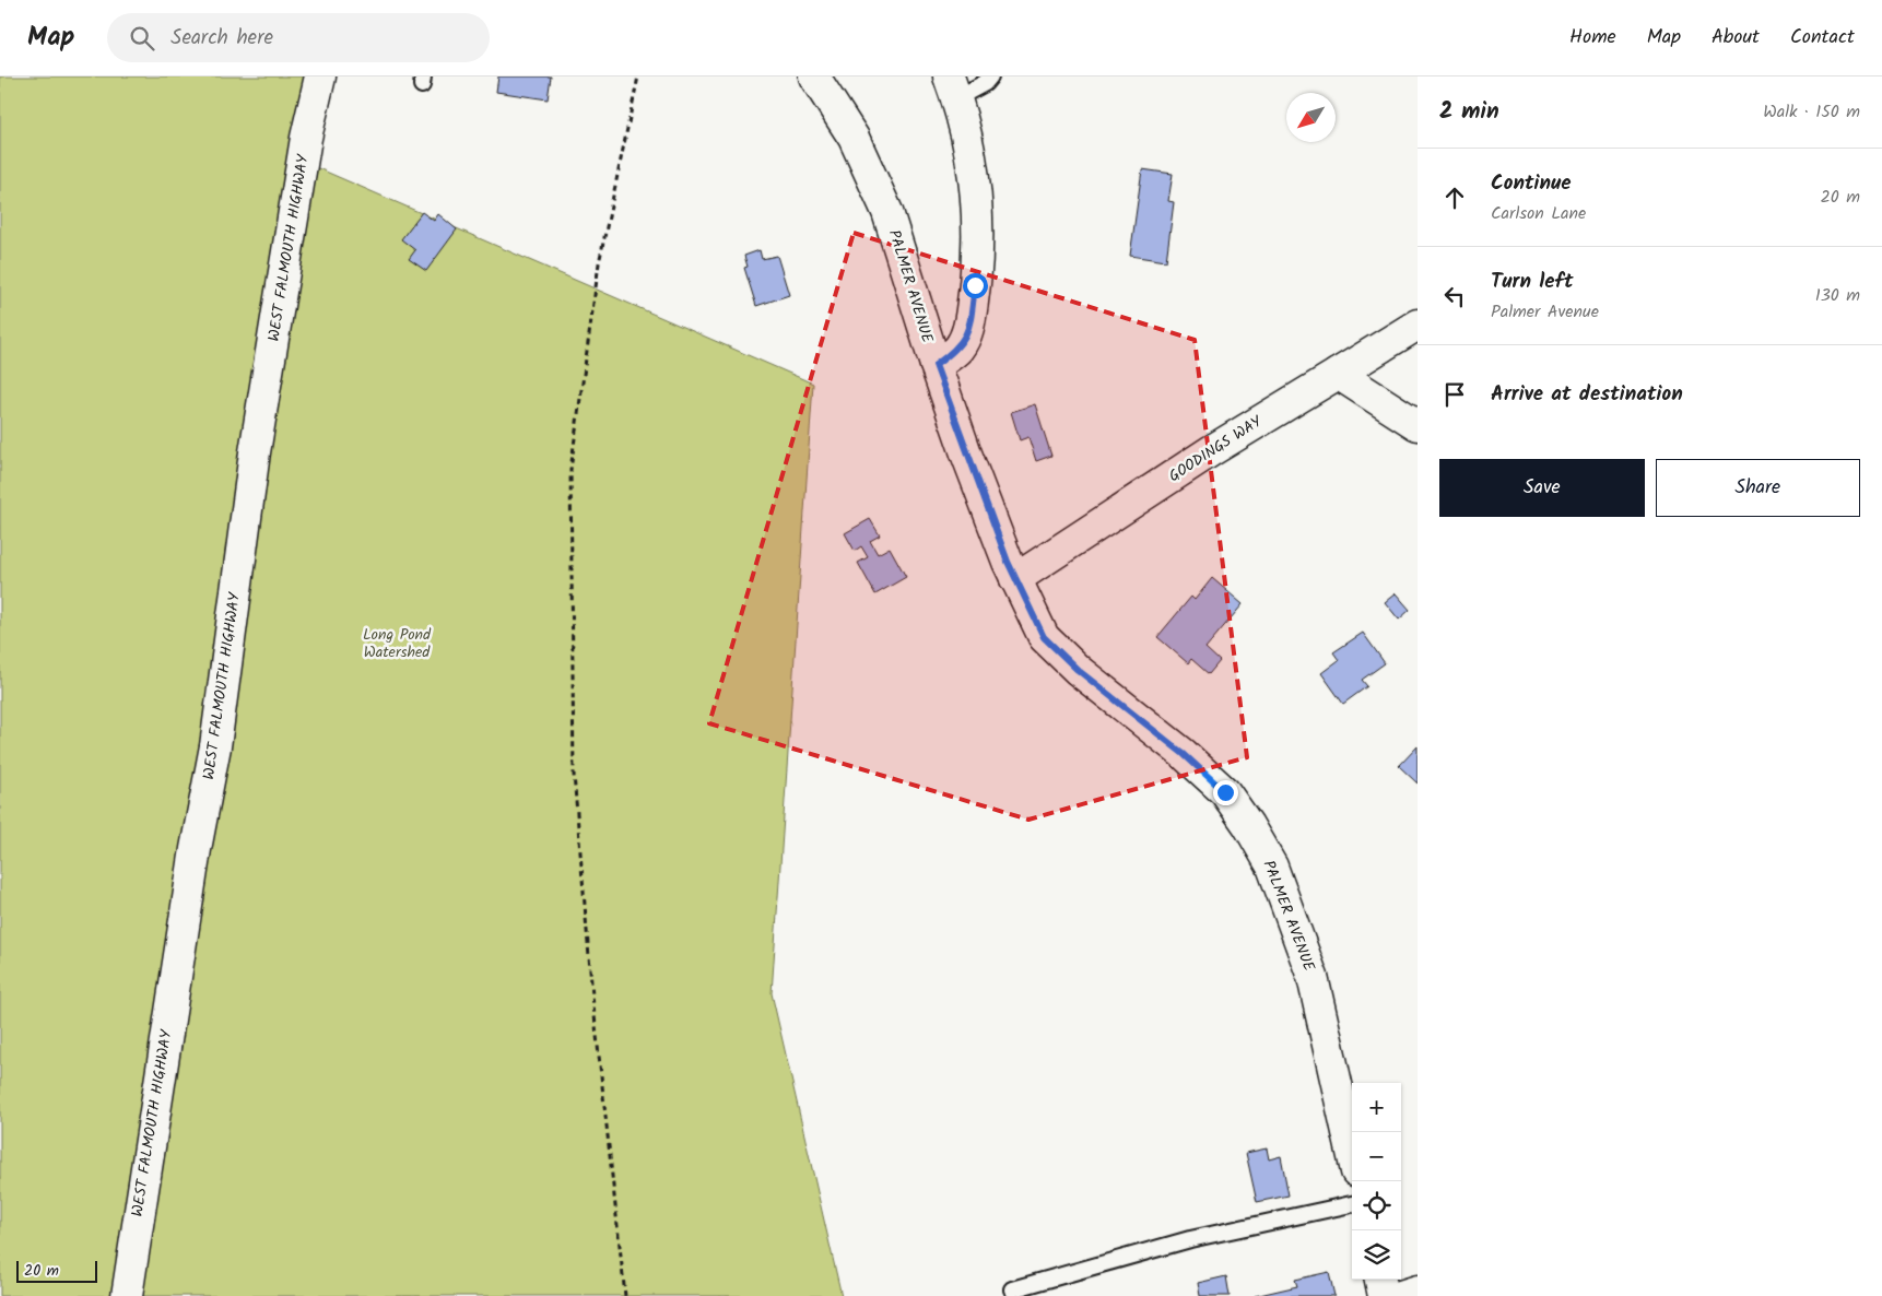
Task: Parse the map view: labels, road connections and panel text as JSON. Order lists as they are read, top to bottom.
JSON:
{
  "streets": {
    "main road": ["WEST FALMOUTH HIGHWAY", "PALMER AVENUE", "GOODINGS WAY"]
  },
  "crossings": [
    ["PALMER AVENUE", "GOODINGS WAY"]
  ],
  "parks": ["Long Pond Watershed"],
  "scale_bar": "20 m",
  "north": "bottom left",
  "page": {
    "header": "Map",
    "search": "Search here",
    "nav": [
      "Home",
      "Map",
      "About",
      "Contact"
    ],
    "heading": ["2 min", "Walk · 150 m"],
    "list": [
      ["Continue", "Carlson Lane", "20 m"],
      ["Turn left", "Palmer Avenue", "130 m"],
      "Arrive at destination"
    ],
    "buttons": ["Save", "Share"],
    "map_buttons": ["+", "−"],
    "scale": "20 m"
  }
}
